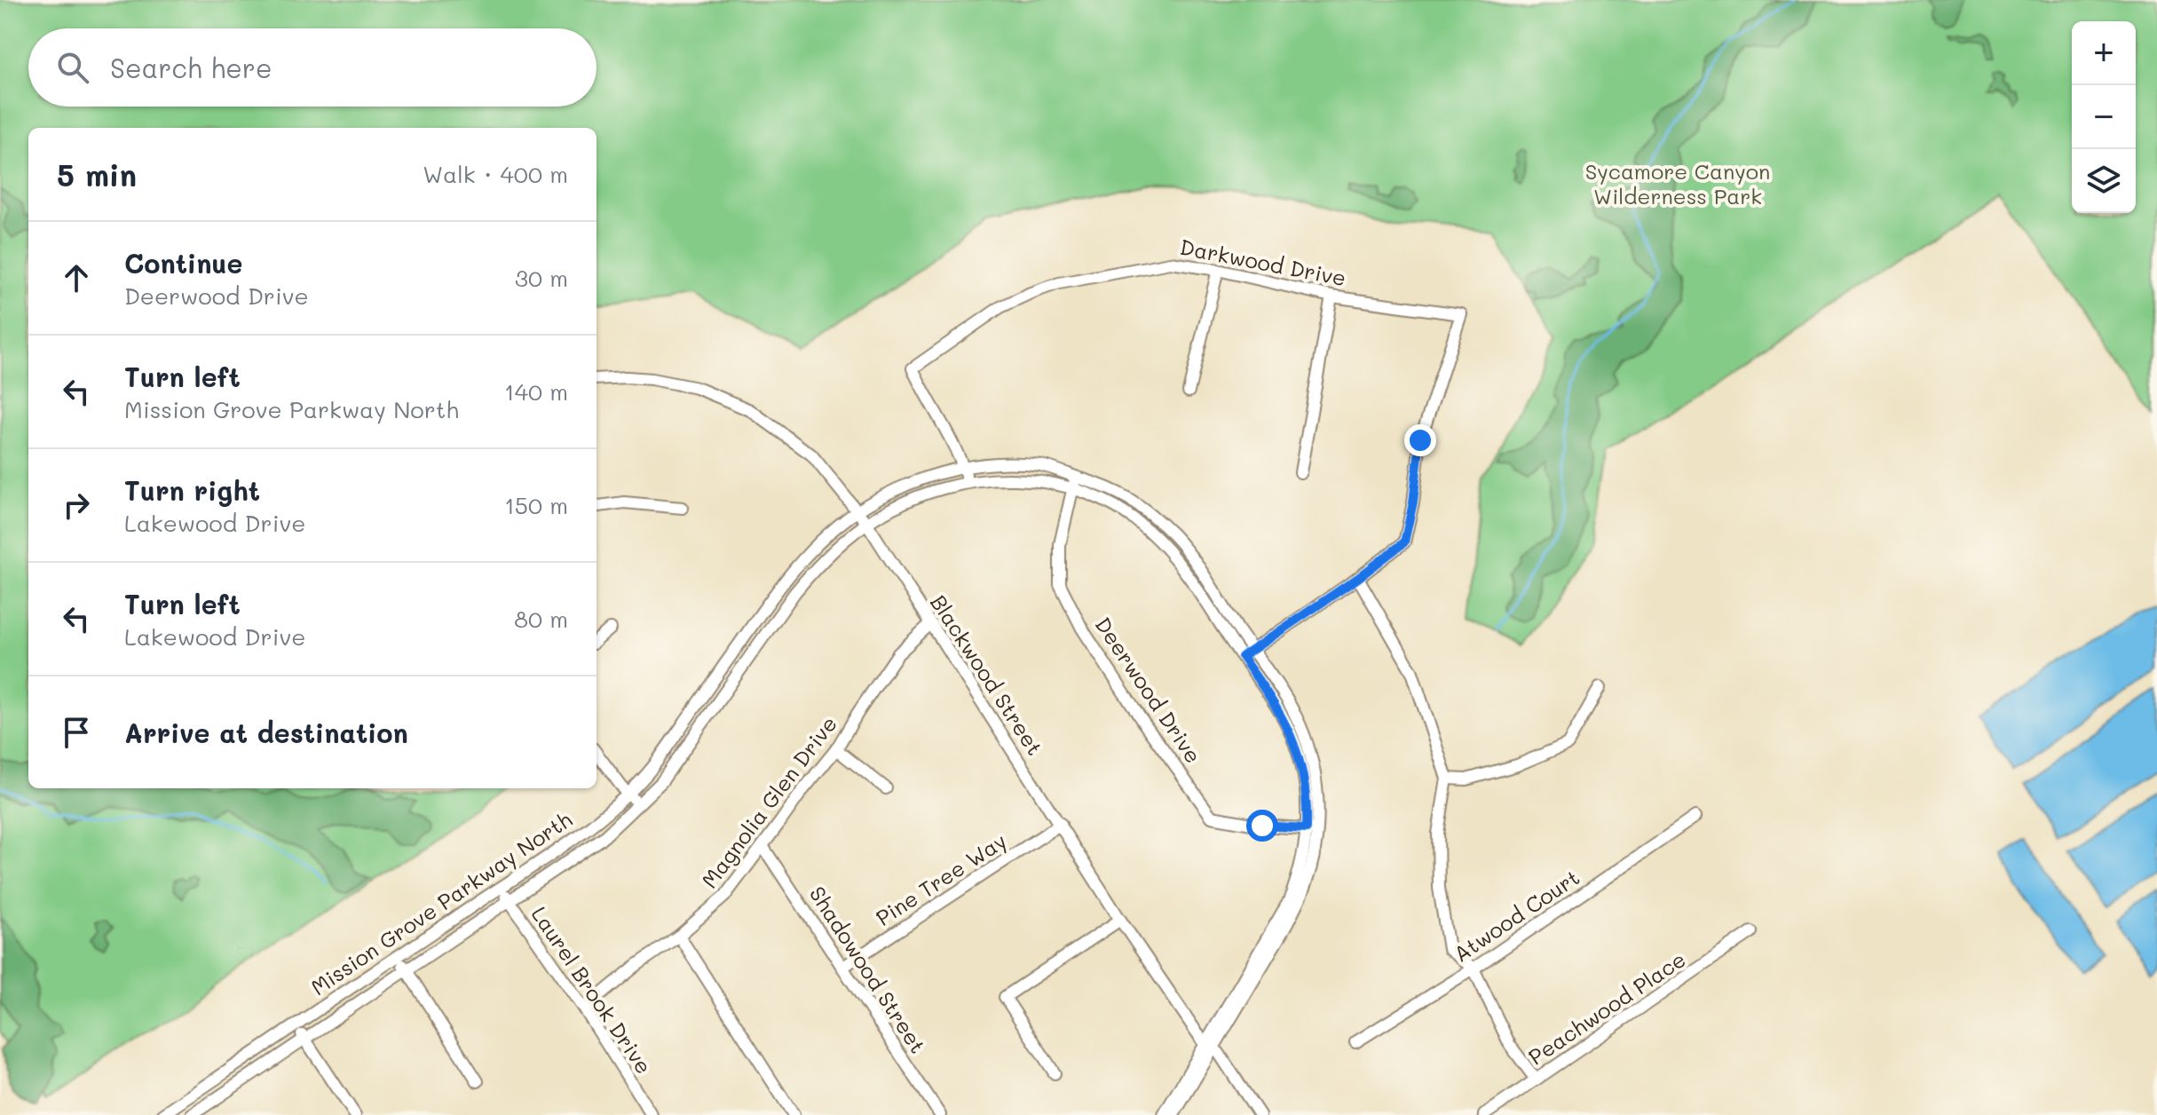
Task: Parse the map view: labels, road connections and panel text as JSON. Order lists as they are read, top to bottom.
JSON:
{
  "streets": {
    "street": [
      "Darkwood Drive",
      "Blackwood Street",
      "Deerwood Drive",
      "Magnolia Glen Drive",
      "Pine Tree Way",
      "Mission Grove Parkway North",
      "Atwood Court",
      "Shadowood Street",
      "Laurel Brook Drive",
      "Peachwood Place"
    ]
  },
  "crossings": [
    ["Darkwood Drive", "Mission Grove Parkway North"],
    ["Blackwood Street", "Magnolia Glen Drive"],
    ["Blackwood Street", "Pine Tree Way"],
    ["Blackwood Street", "Mission Grove Parkway North"],
    ["Deerwood Drive", "Mission Grove Parkway North"],
    ["Magnolia Glen Drive", "Shadowood Street"],
    ["Magnolia Glen Drive", "Laurel Brook Drive"],
    ["Pine Tree Way", "Shadowood Street"],
    ["Mission Grove Parkway North", "Laurel Brook Drive"]
  ],
  "parks": ["Sycamore Canyon Wilderness Park"],
  "page": {
    "map_buttons": ["+", "−"],
    "search": "Search here",
    "heading": ["5 min", "Walk · 400 m"],
    "list": [
      ["Continue", "Deerwood Drive", "30 m"],
      ["Turn left", "Mission Grove Parkway North", "140 m"],
      ["Turn right", "Lakewood Drive", "150 m"],
      ["Turn left", "Lakewood Drive", "80 m"],
      "Arrive at destination"
    ]
  }
}
